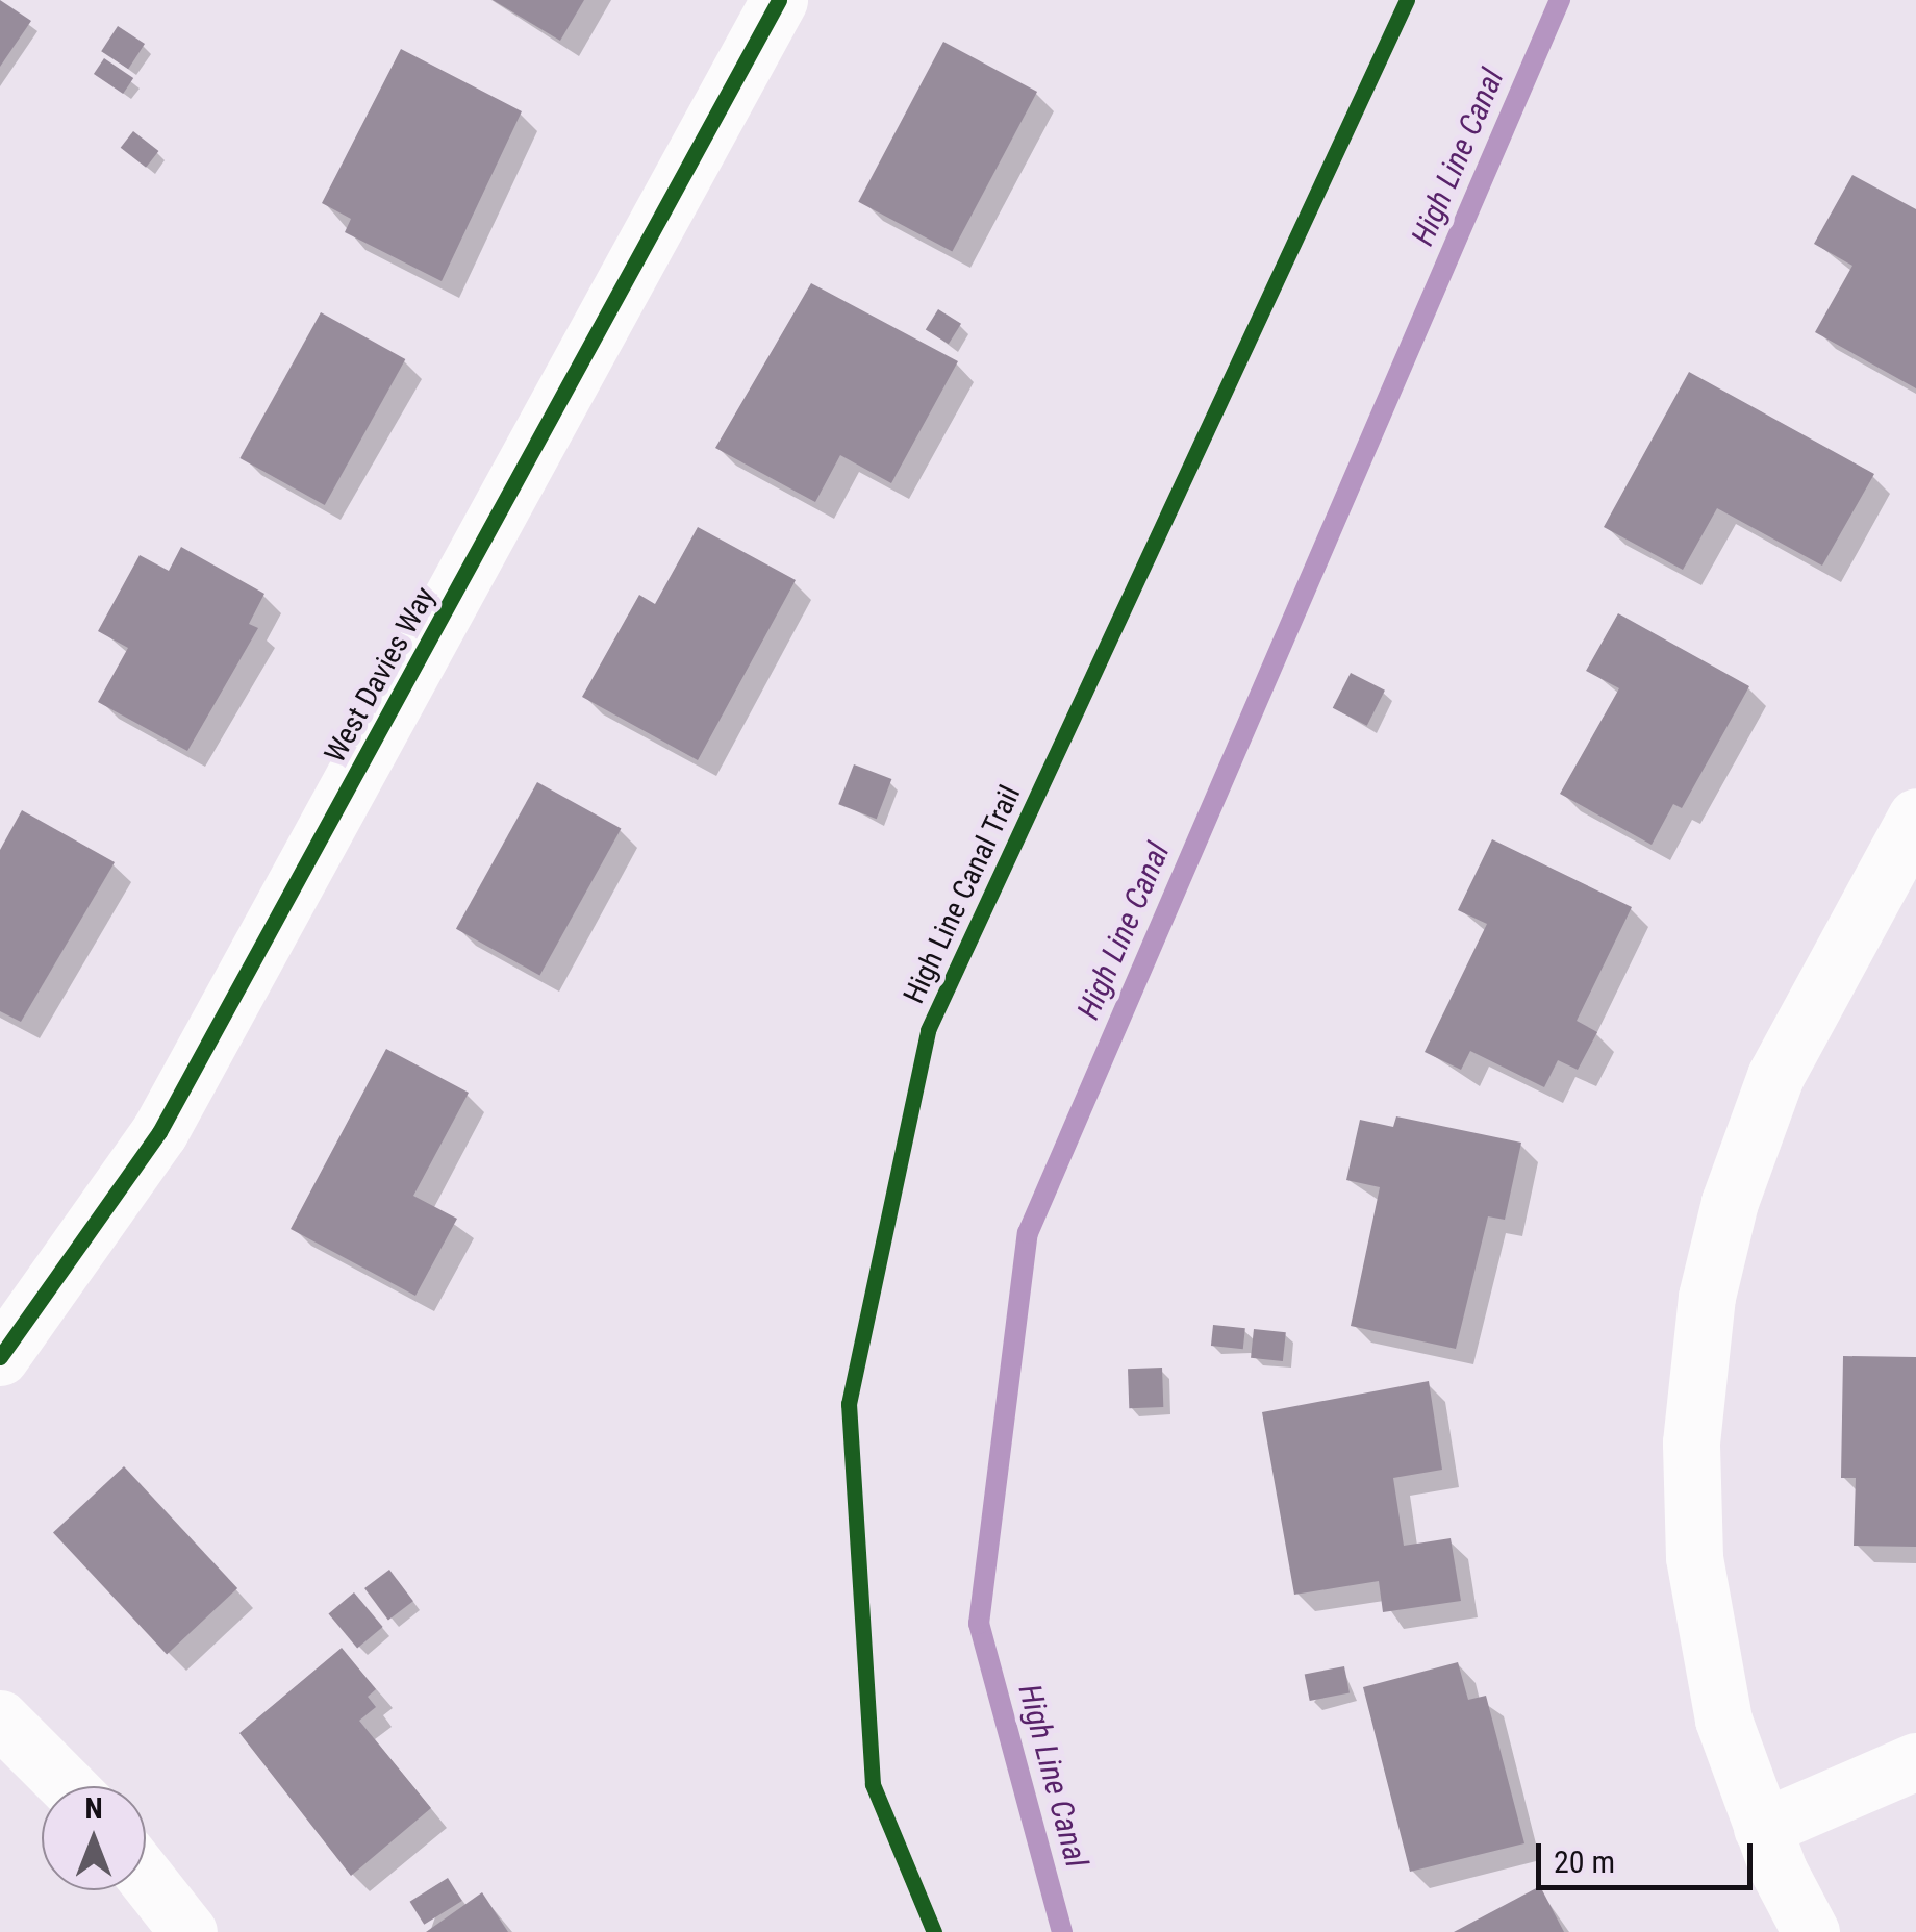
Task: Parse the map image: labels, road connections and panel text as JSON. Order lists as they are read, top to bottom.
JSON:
{
  "streets": {
    "street": ["West Davies Way"],
    "cycle path": ["High Line Canal Trail"]
  },
  "water": ["High Line Canal"],
  "scale_bar": "20 m",
  "north": "top"
}
